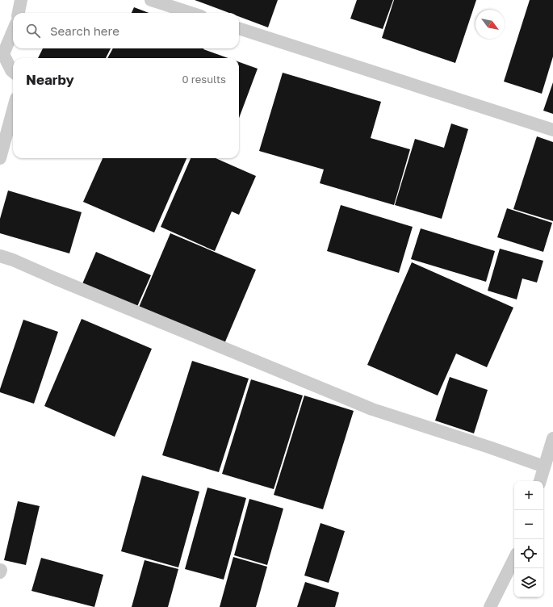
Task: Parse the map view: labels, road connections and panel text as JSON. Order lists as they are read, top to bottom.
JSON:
{
  "north": "bottom right",
  "page": {
    "search": "Search here",
    "heading": ["Nearby", "0 results"],
    "map_buttons": ["+", "−"]
  }
}
